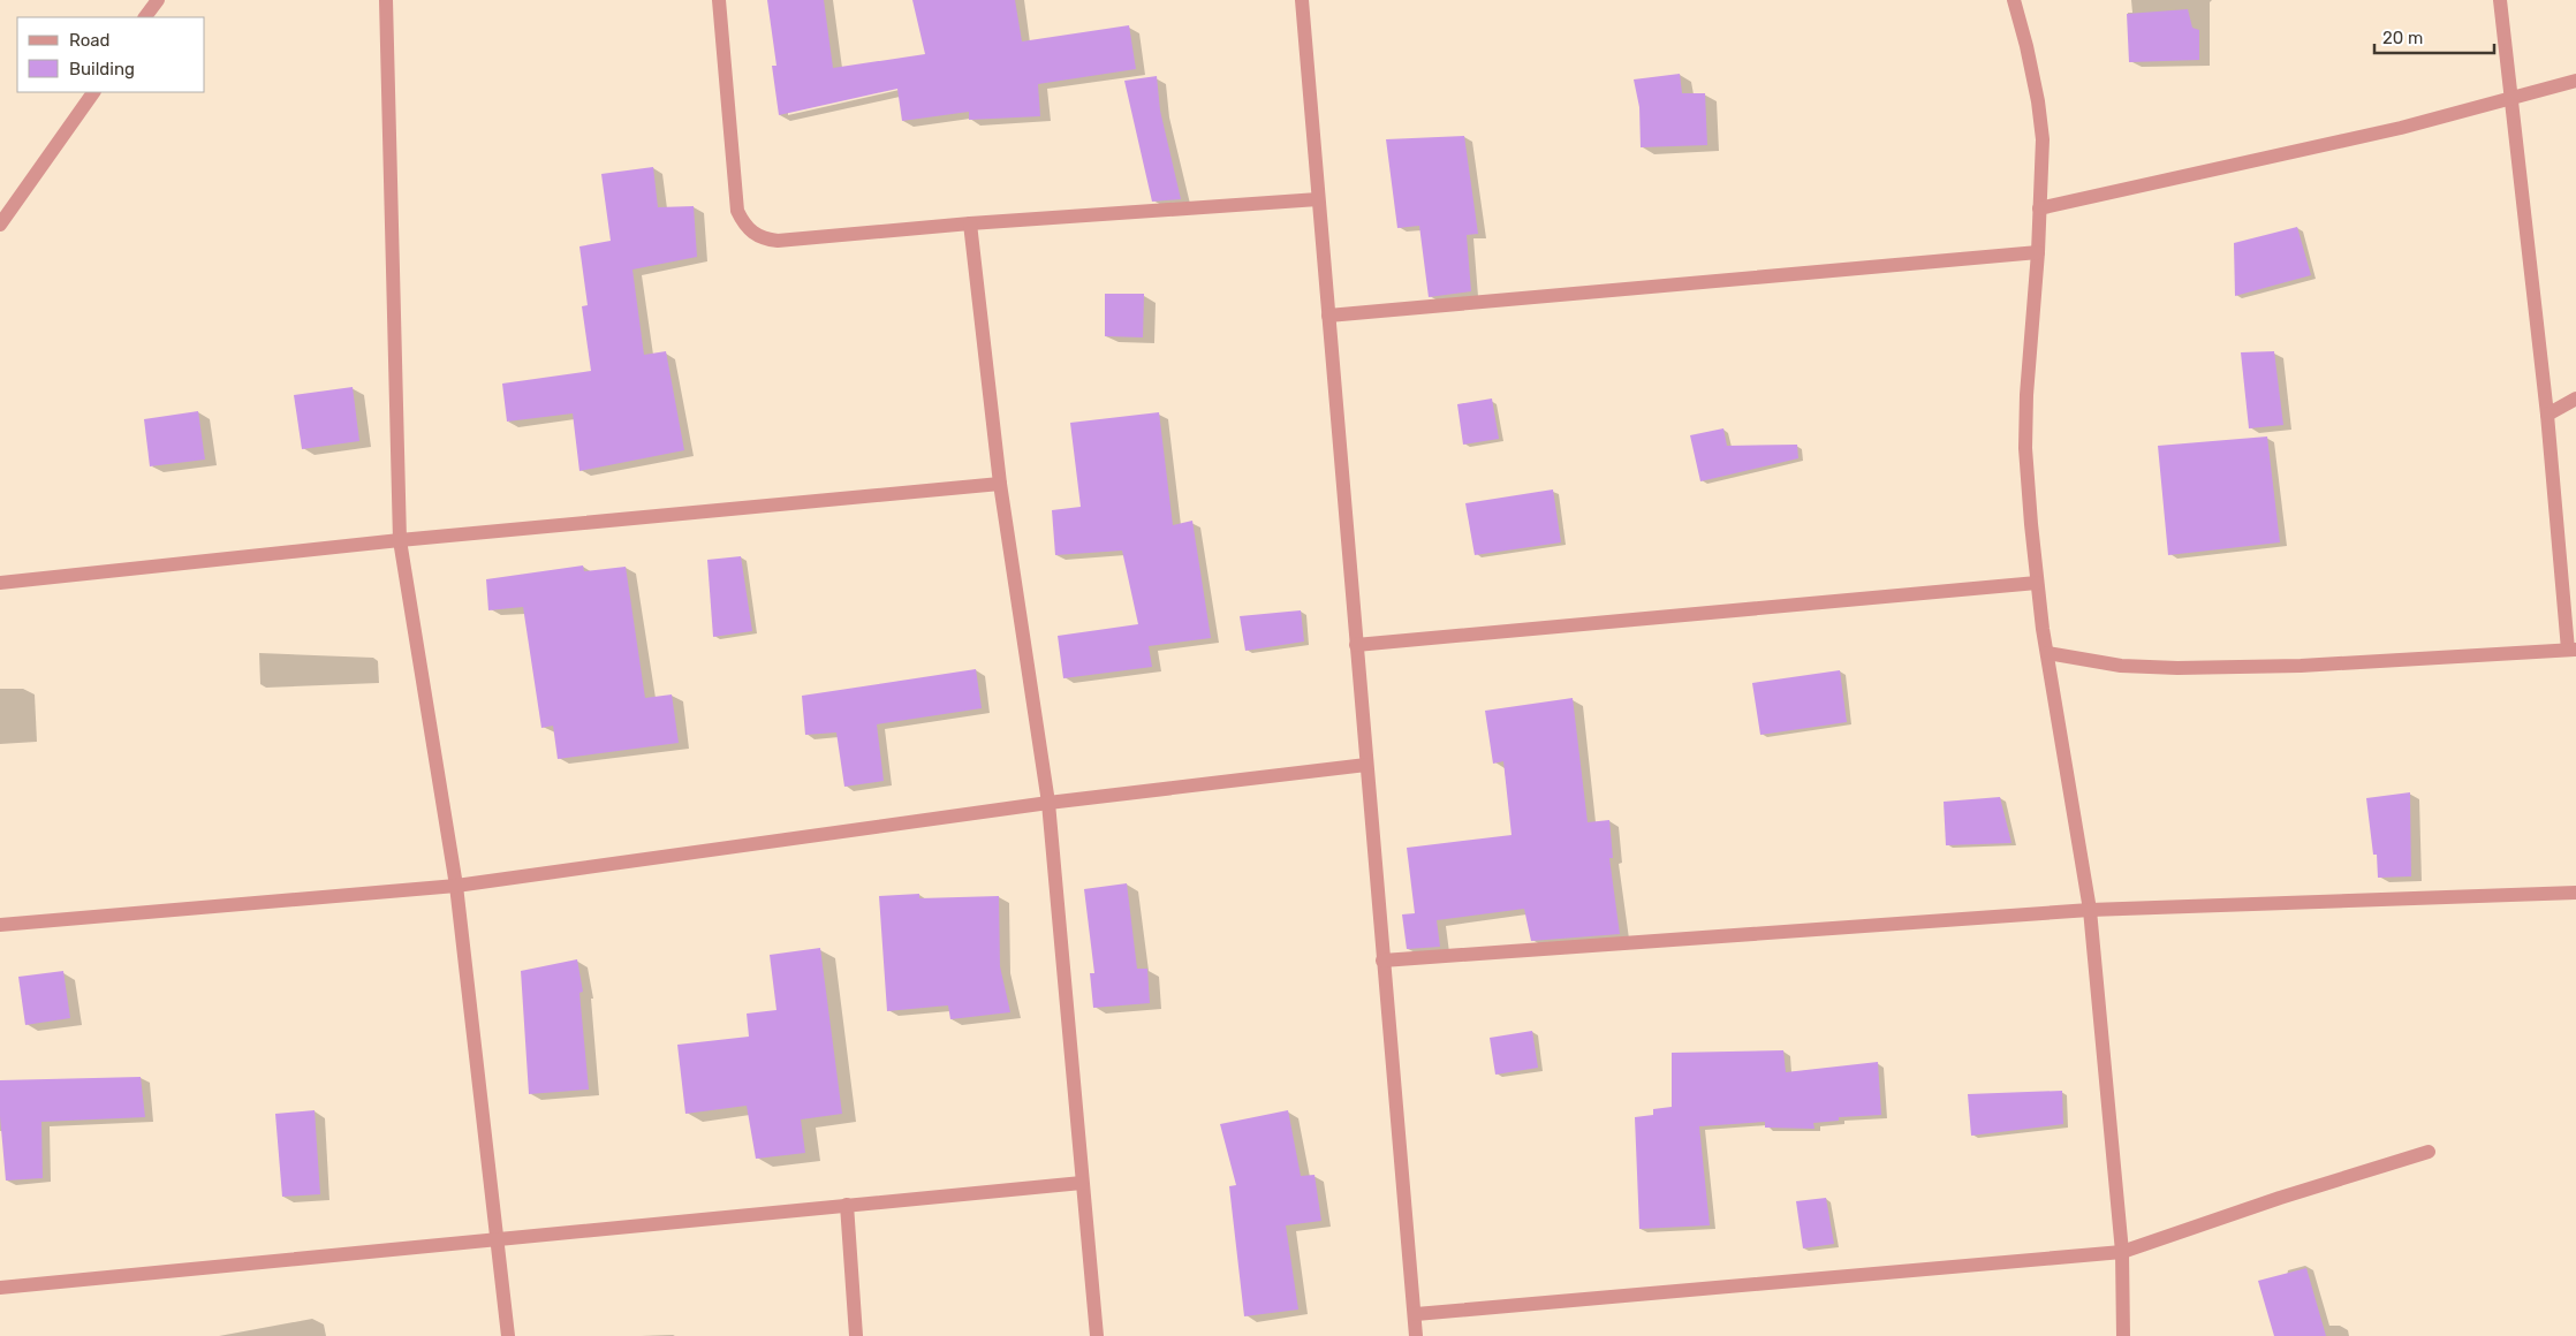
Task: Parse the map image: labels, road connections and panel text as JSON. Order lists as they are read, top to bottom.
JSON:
{
  "legend": ["Road", "Building"],
  "scale_bar": "20 m"
}
